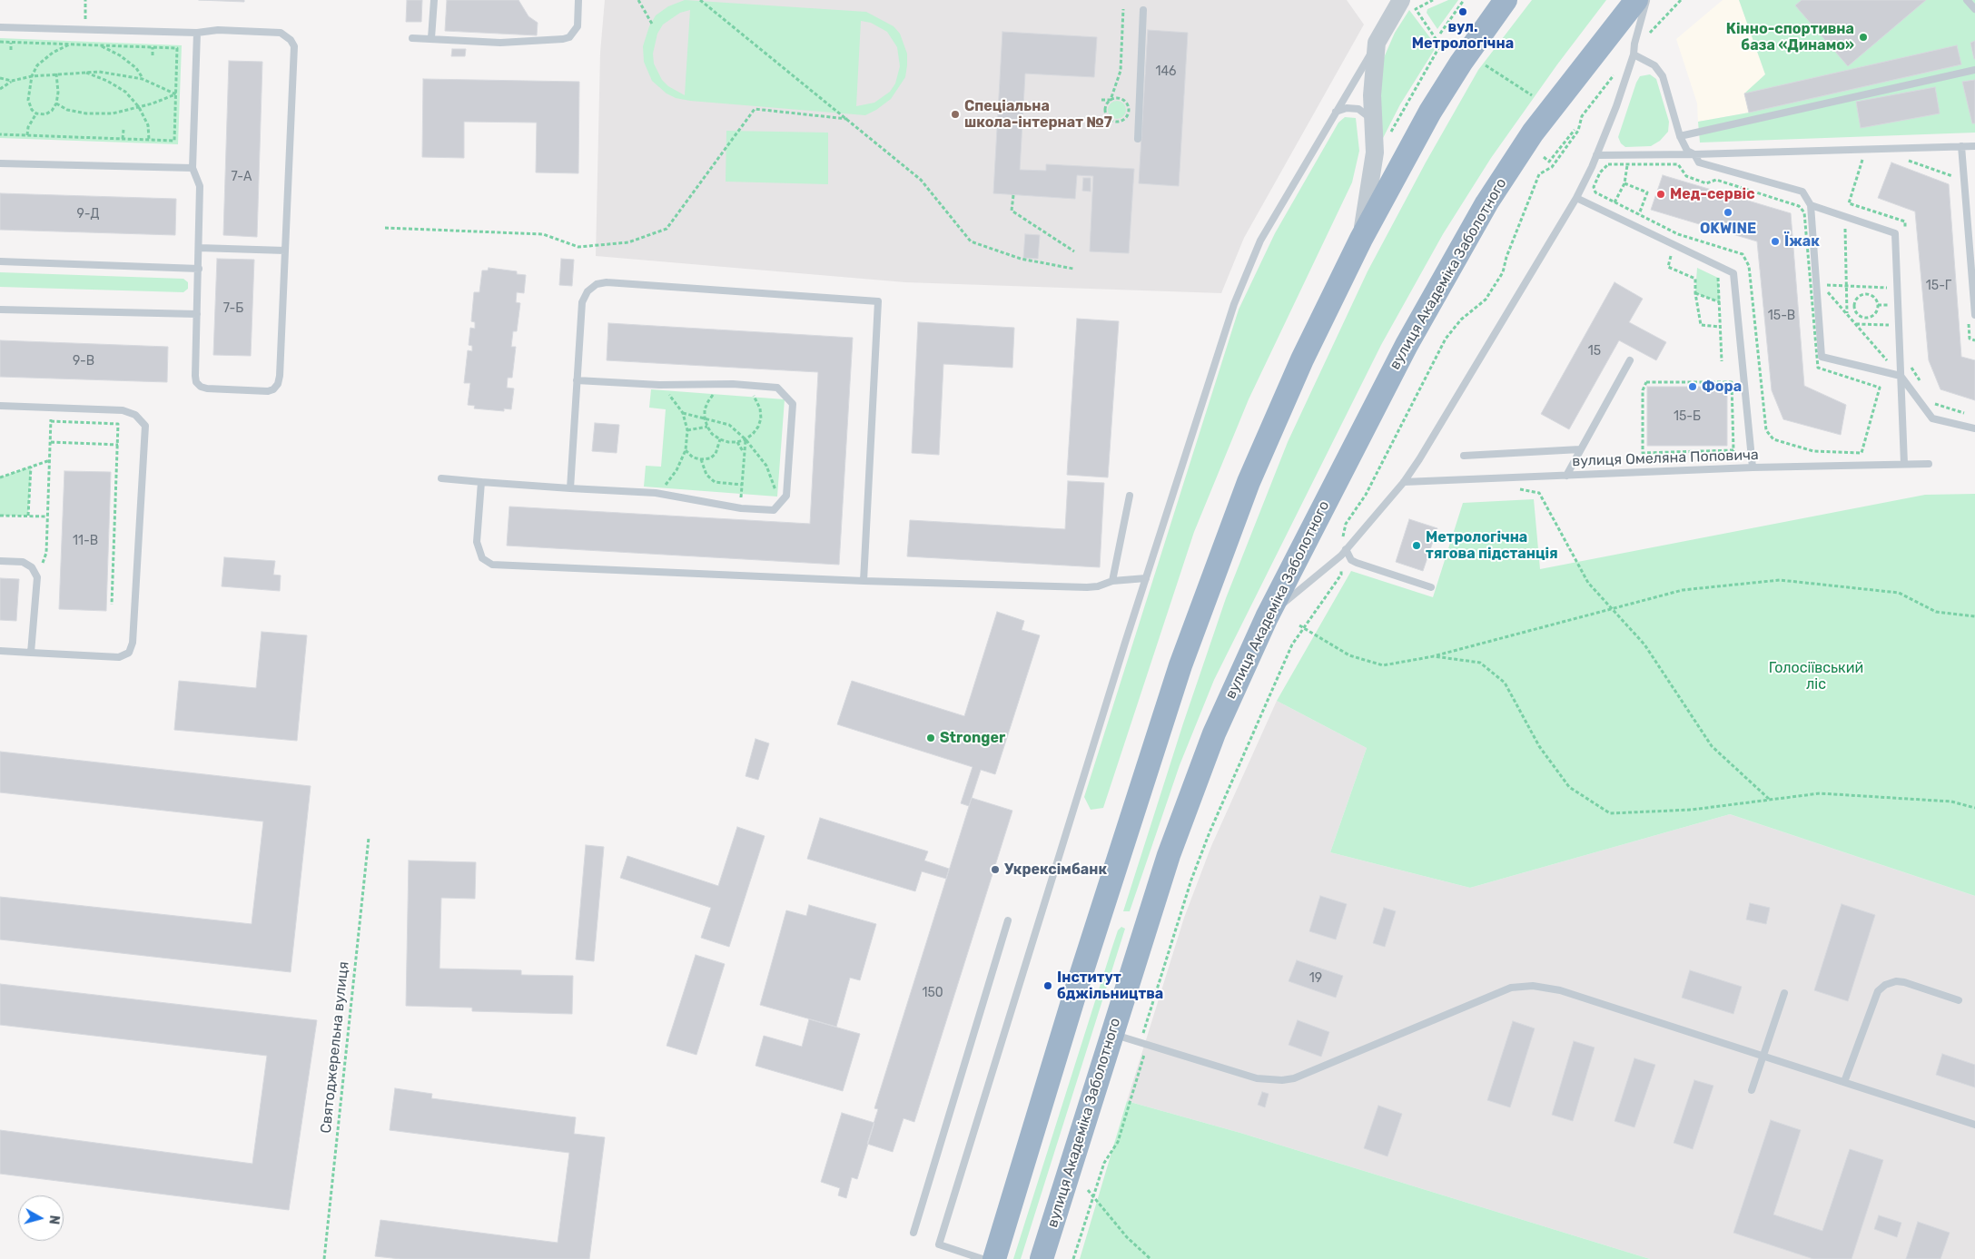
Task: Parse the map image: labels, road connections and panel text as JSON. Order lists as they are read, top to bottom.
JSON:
{
  "streets": {
    "highway": ["вулиця Академіка Заболотного"],
    "lane": ["вулиця Омеляна Поповича"],
    "path": ["Святоджерельна вулиця"]
  },
  "parks": ["Голосіївський ліс"],
  "places": [
    "вул. Метрологічна",
    "Кінно-спортивна база «Динамо»",
    "Спеціальна школа-інтернат №7",
    "Мед-сервіс",
    "OKWINE",
    "Їжак",
    "Фора",
    "Метрологічна тягова підстанція",
    "Stronger",
    "Укрексімбанк",
    "Інститут бджільництва"
  ],
  "house_numbers": [
    "146",
    "7-А",
    "9-Д",
    "15-Г",
    "7-Б",
    "15-В",
    "15",
    "9-В",
    "15-Б",
    "11-В",
    "19",
    "150"
  ],
  "north": "right"
}
